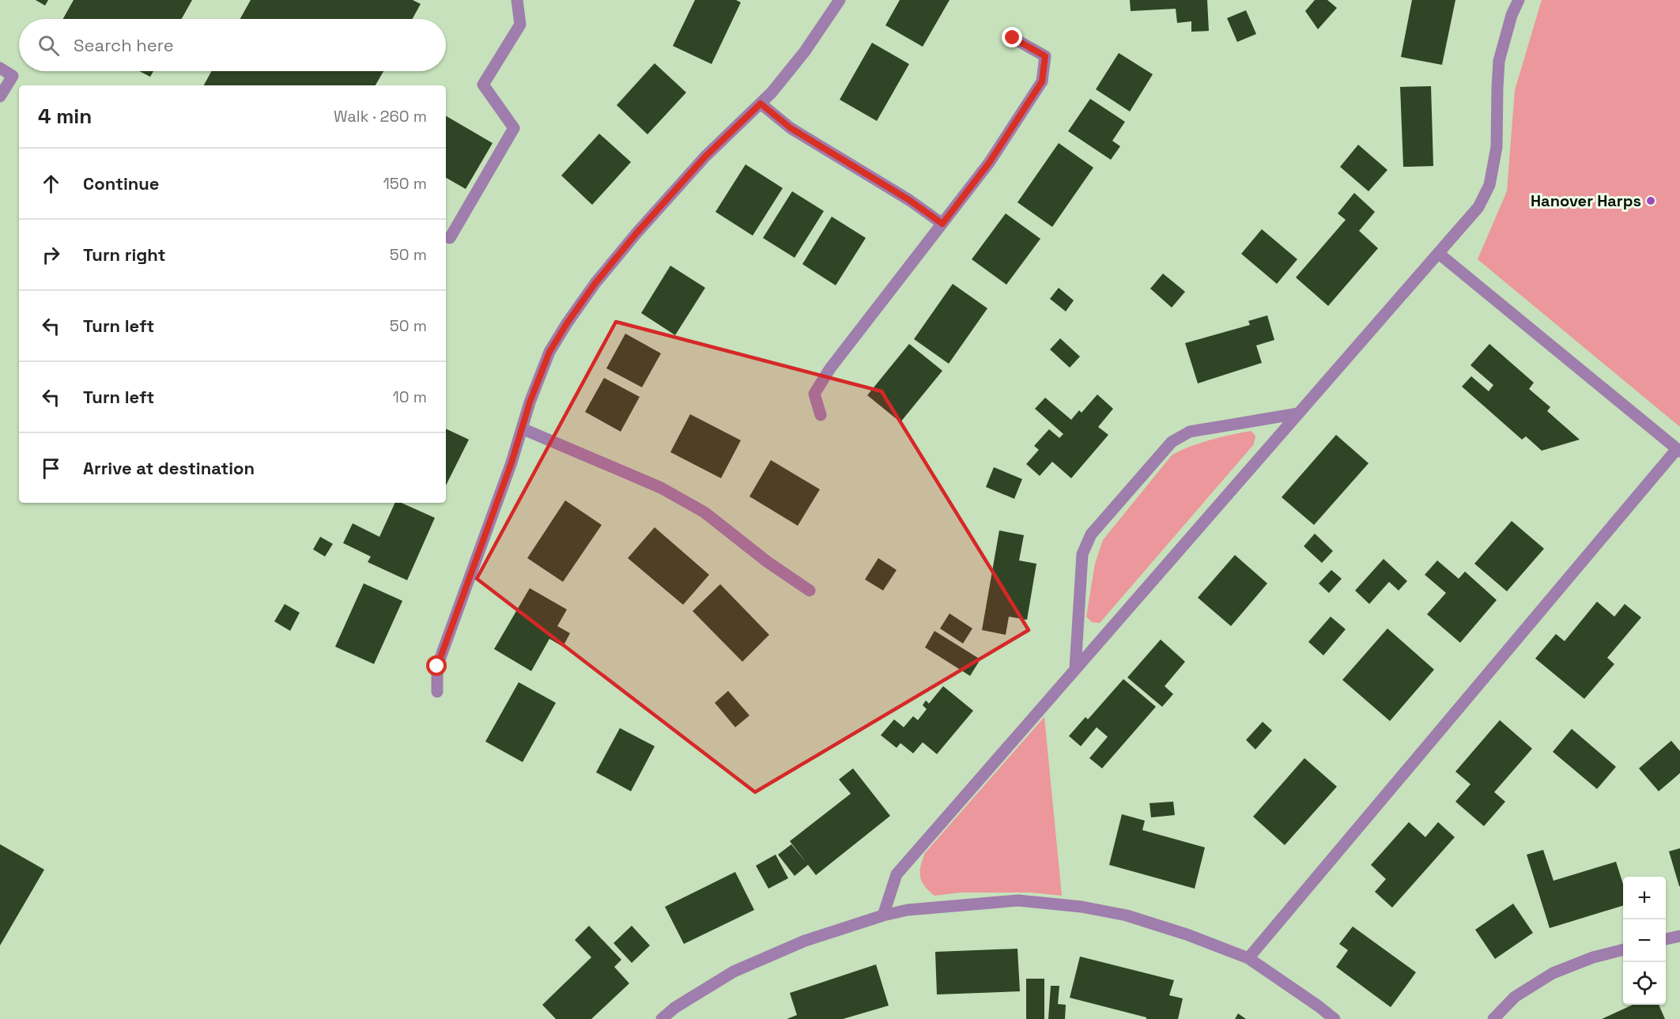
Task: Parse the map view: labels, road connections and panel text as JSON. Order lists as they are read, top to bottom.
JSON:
{
  "places": ["Hanover Harps"],
  "page": {
    "search": "Search here",
    "heading": ["4 min", "Walk · 260 m"],
    "list": [
      ["Continue", "150 m"],
      ["Turn right", "50 m"],
      ["Turn left", "50 m"],
      ["Turn left", "10 m"],
      "Arrive at destination"
    ],
    "map_buttons": ["+", "−"]
  }
}
